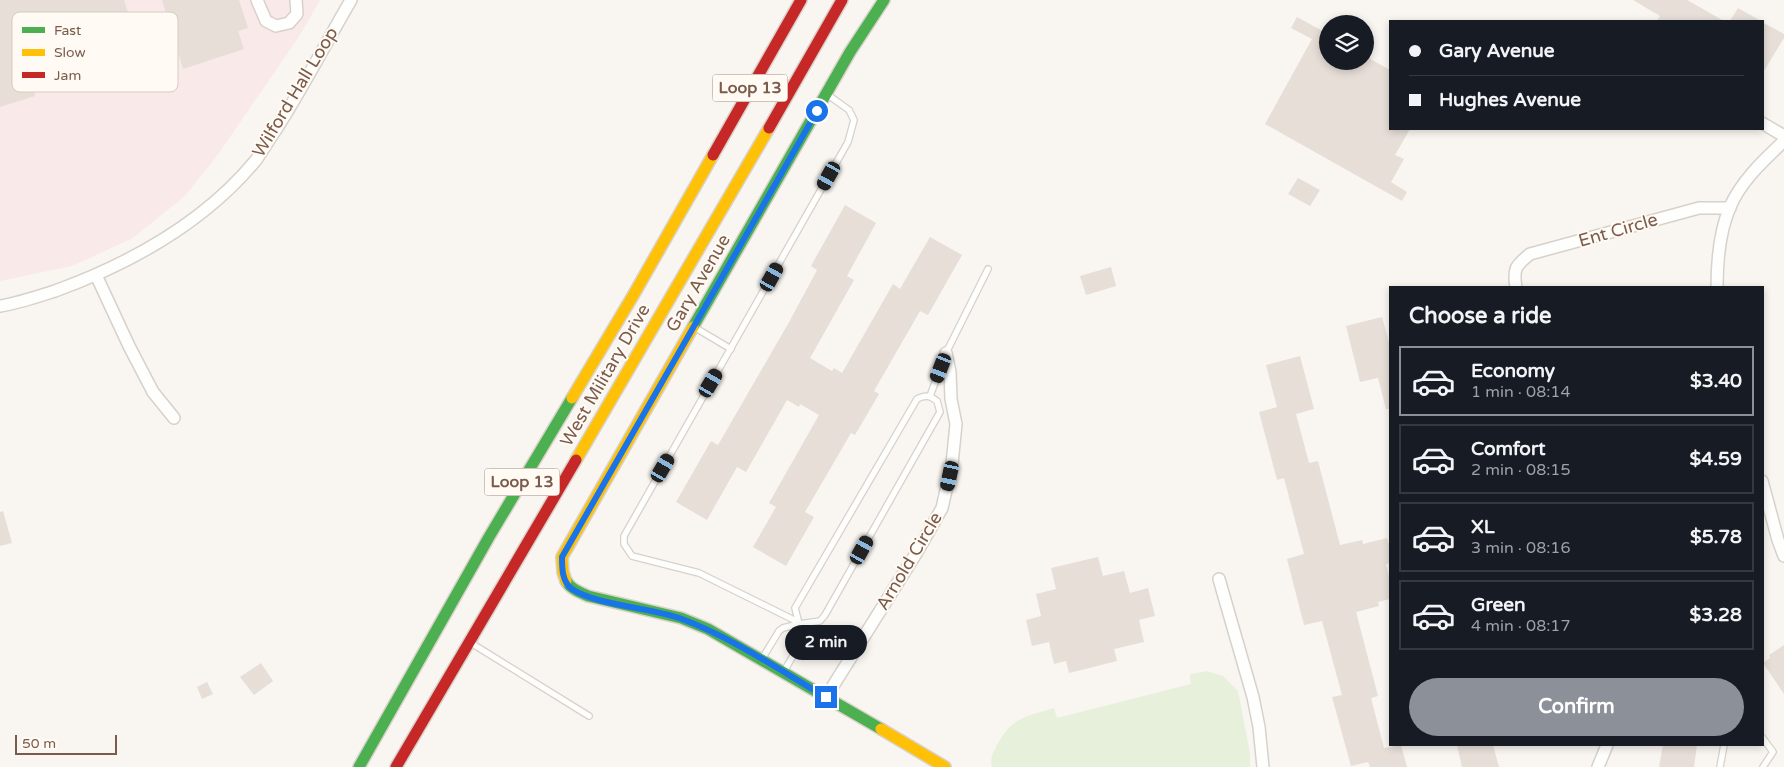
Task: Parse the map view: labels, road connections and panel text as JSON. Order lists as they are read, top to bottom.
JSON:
{
  "streets": {
    "main road": ["Loop 13", "Gary Avenue", "West Military Drive"],
    "street": ["Wilford Hall Loop", "Ent Circle", "Arnold Circle"]
  },
  "legend": ["Fast", "Slow", "Jam"],
  "scale_bar": "50 m",
  "page": {
    "banner": ["Gary Avenue", "Hughes Avenue"],
    "heading": "Choose a ride",
    "list": [
      {
        "name": "Economy",
        "note": "1 min · 08:14",
        "value": "$3.40"
      },
      {
        "name": "Comfort",
        "note": "2 min · 08:15",
        "value": "$4.59"
      },
      {
        "name": "XL",
        "note": "3 min · 08:16",
        "value": "$5.78"
      },
      {
        "name": "Green",
        "note": "4 min · 08:17",
        "value": "$3.28"
      }
    ],
    "bubble": "2 min",
    "buttons": "Confirm",
    "scale": "50 m"
  }
}
